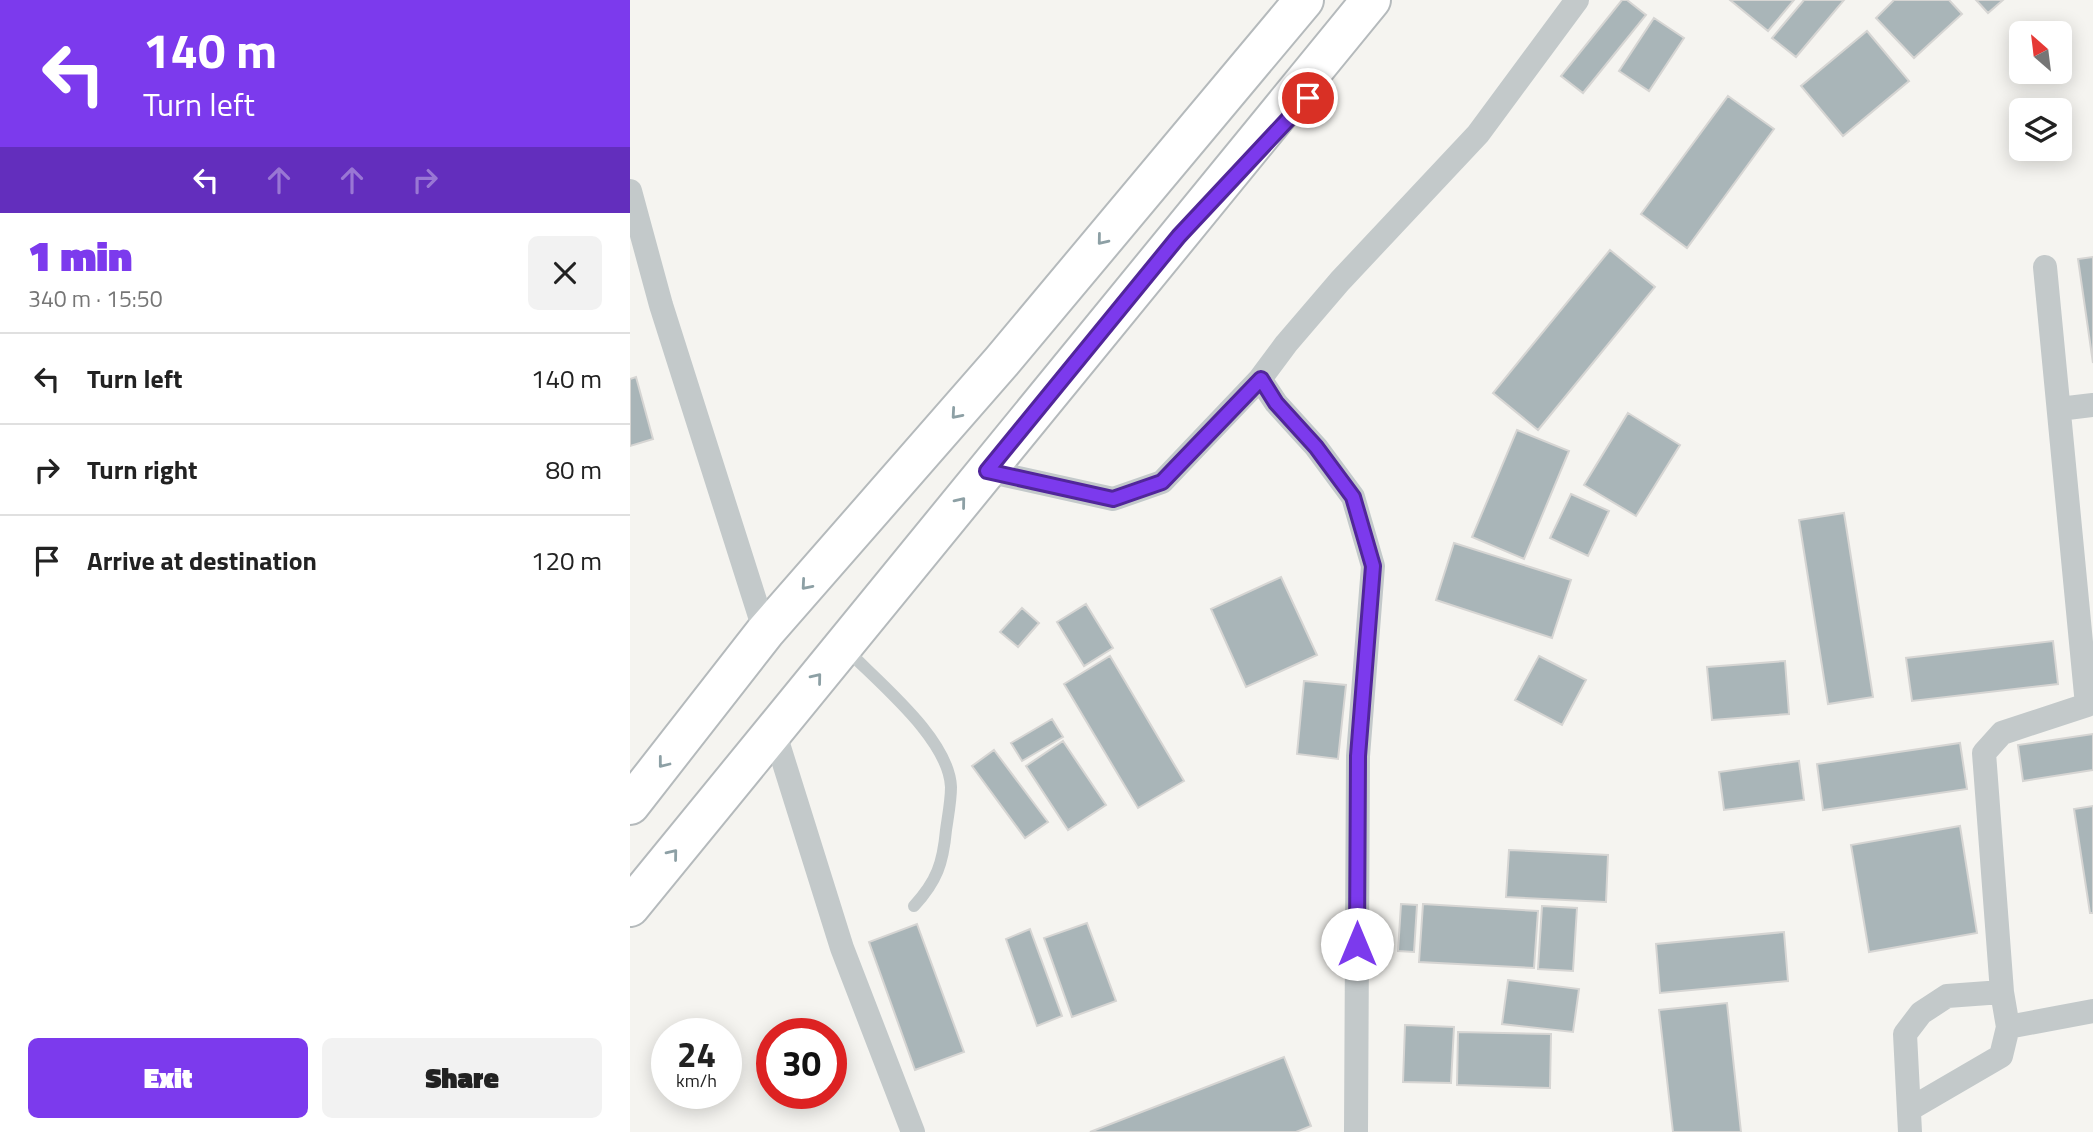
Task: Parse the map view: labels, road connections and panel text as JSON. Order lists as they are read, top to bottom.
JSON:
{
  "north": "top left",
  "page": {
    "turn": ["140 m", "Turn left"],
    "heading": ["1 min", "340 m · 15:50"],
    "list": [
      {
        "name": "Turn left",
        "value": "140 m"
      },
      {
        "name": "Turn right",
        "value": "80 m"
      },
      {
        "name": "Arrive at destination",
        "value": "120 m"
      }
    ],
    "speed": "24 km/h",
    "limit": "30",
    "buttons": ["Exit", "Share"]
  }
}
